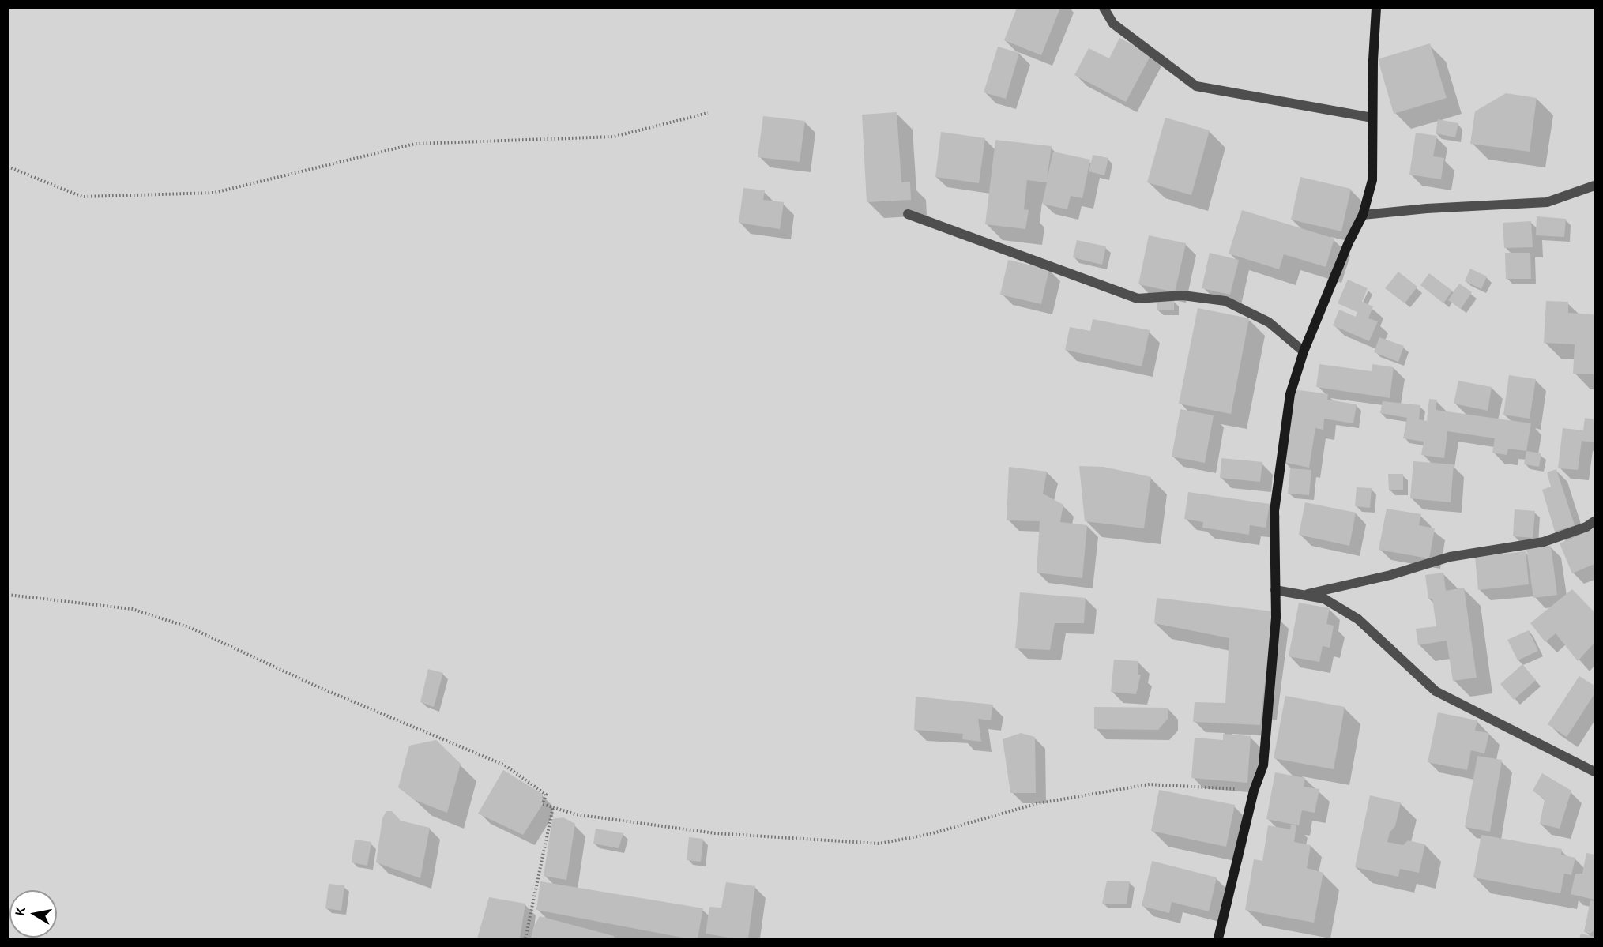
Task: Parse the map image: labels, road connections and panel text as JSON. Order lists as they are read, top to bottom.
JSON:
{
  "north": "left"
}
